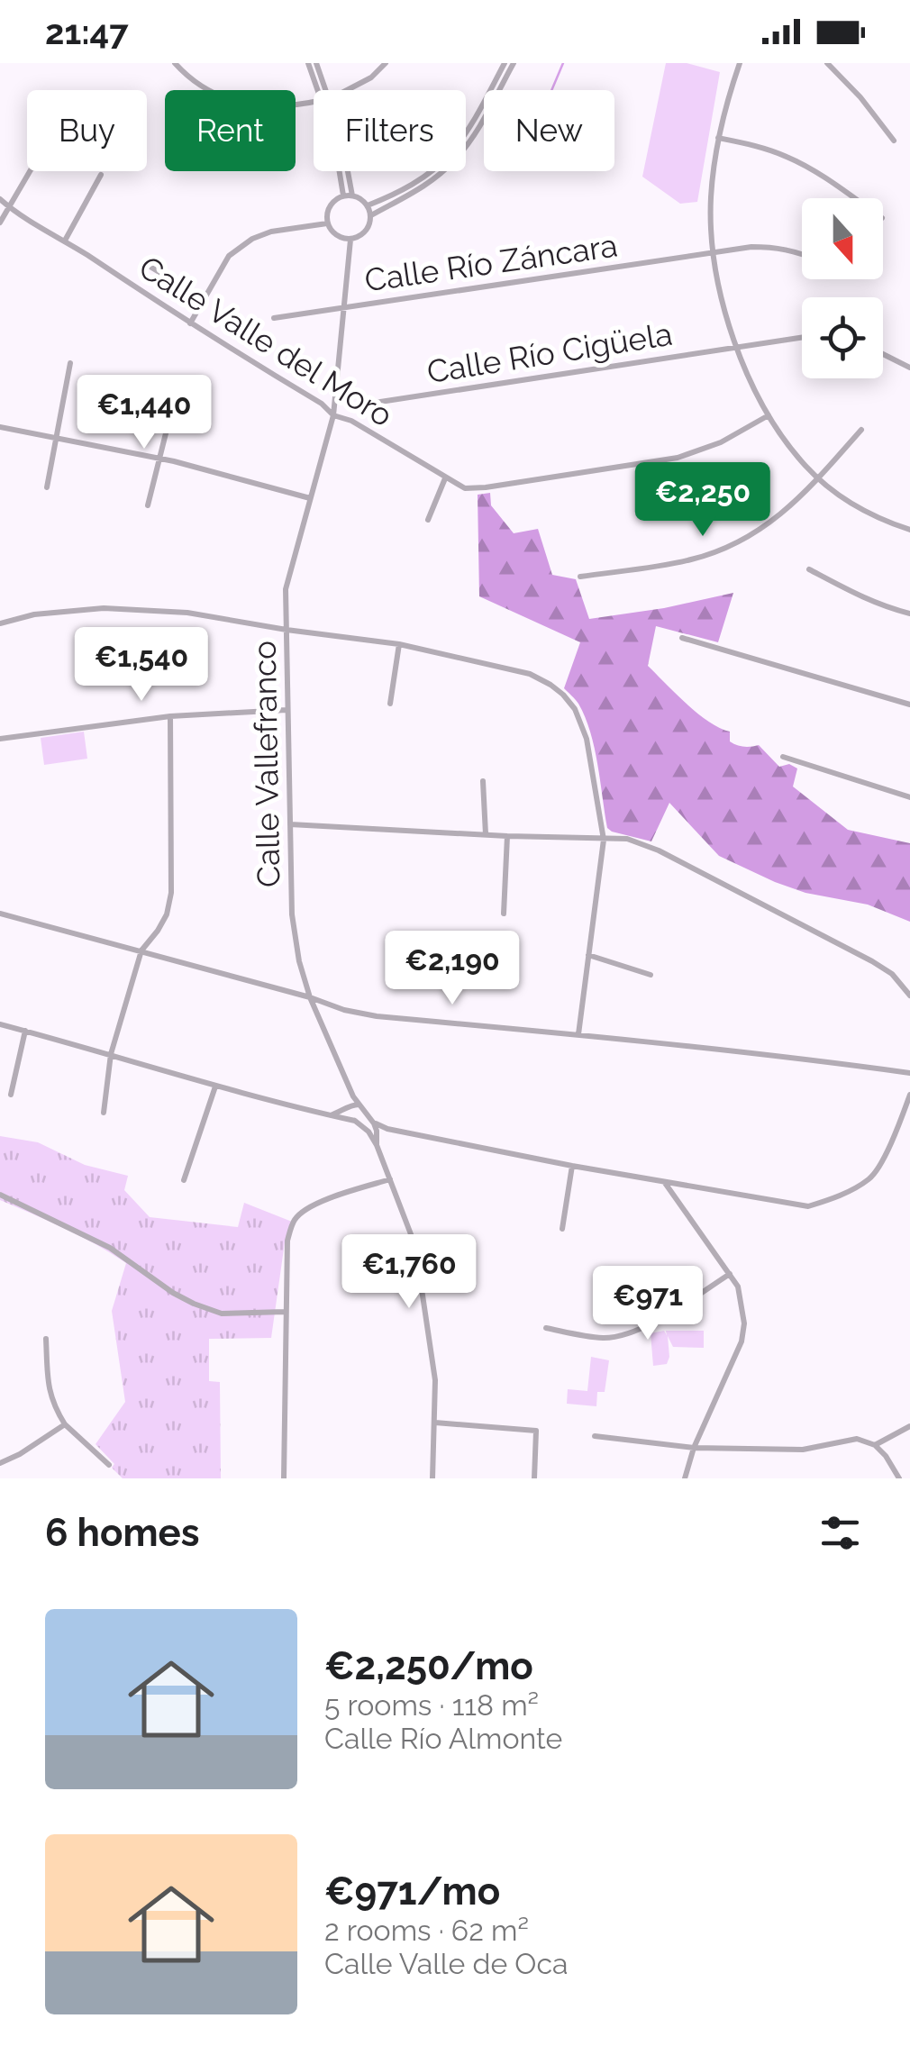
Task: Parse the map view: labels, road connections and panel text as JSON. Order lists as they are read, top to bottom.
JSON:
{
  "streets": {
    "street": [
      "Calle Río Záncara",
      "Calle Valle del Moro",
      "Calle Río Cigüela",
      "Calle Vallefranco"
    ]
  },
  "crossings": [
    ["Calle Río Záncara", "Calle Vallefranco"],
    ["Calle Valle del Moro", "Calle Vallefranco"]
  ],
  "north": "bottom",
  "page": {
    "status": "21:47",
    "chip": [
      "Buy",
      "Rent",
      "Filters",
      "New"
    ],
    "price": [
      "€1,440",
      "€2,250",
      "€1,540",
      "€2,190",
      "€1,760",
      "€971"
    ],
    "heading": "6 homes",
    "list": [
      {
        "name": "€2,250/mo",
        "note": "5 rooms · 118 m² · Calle Río Almonte"
      },
      {
        "name": "€971/mo",
        "note": "2 rooms · 62 m² · Calle Valle de Oca"
      }
    ]
  }
}
